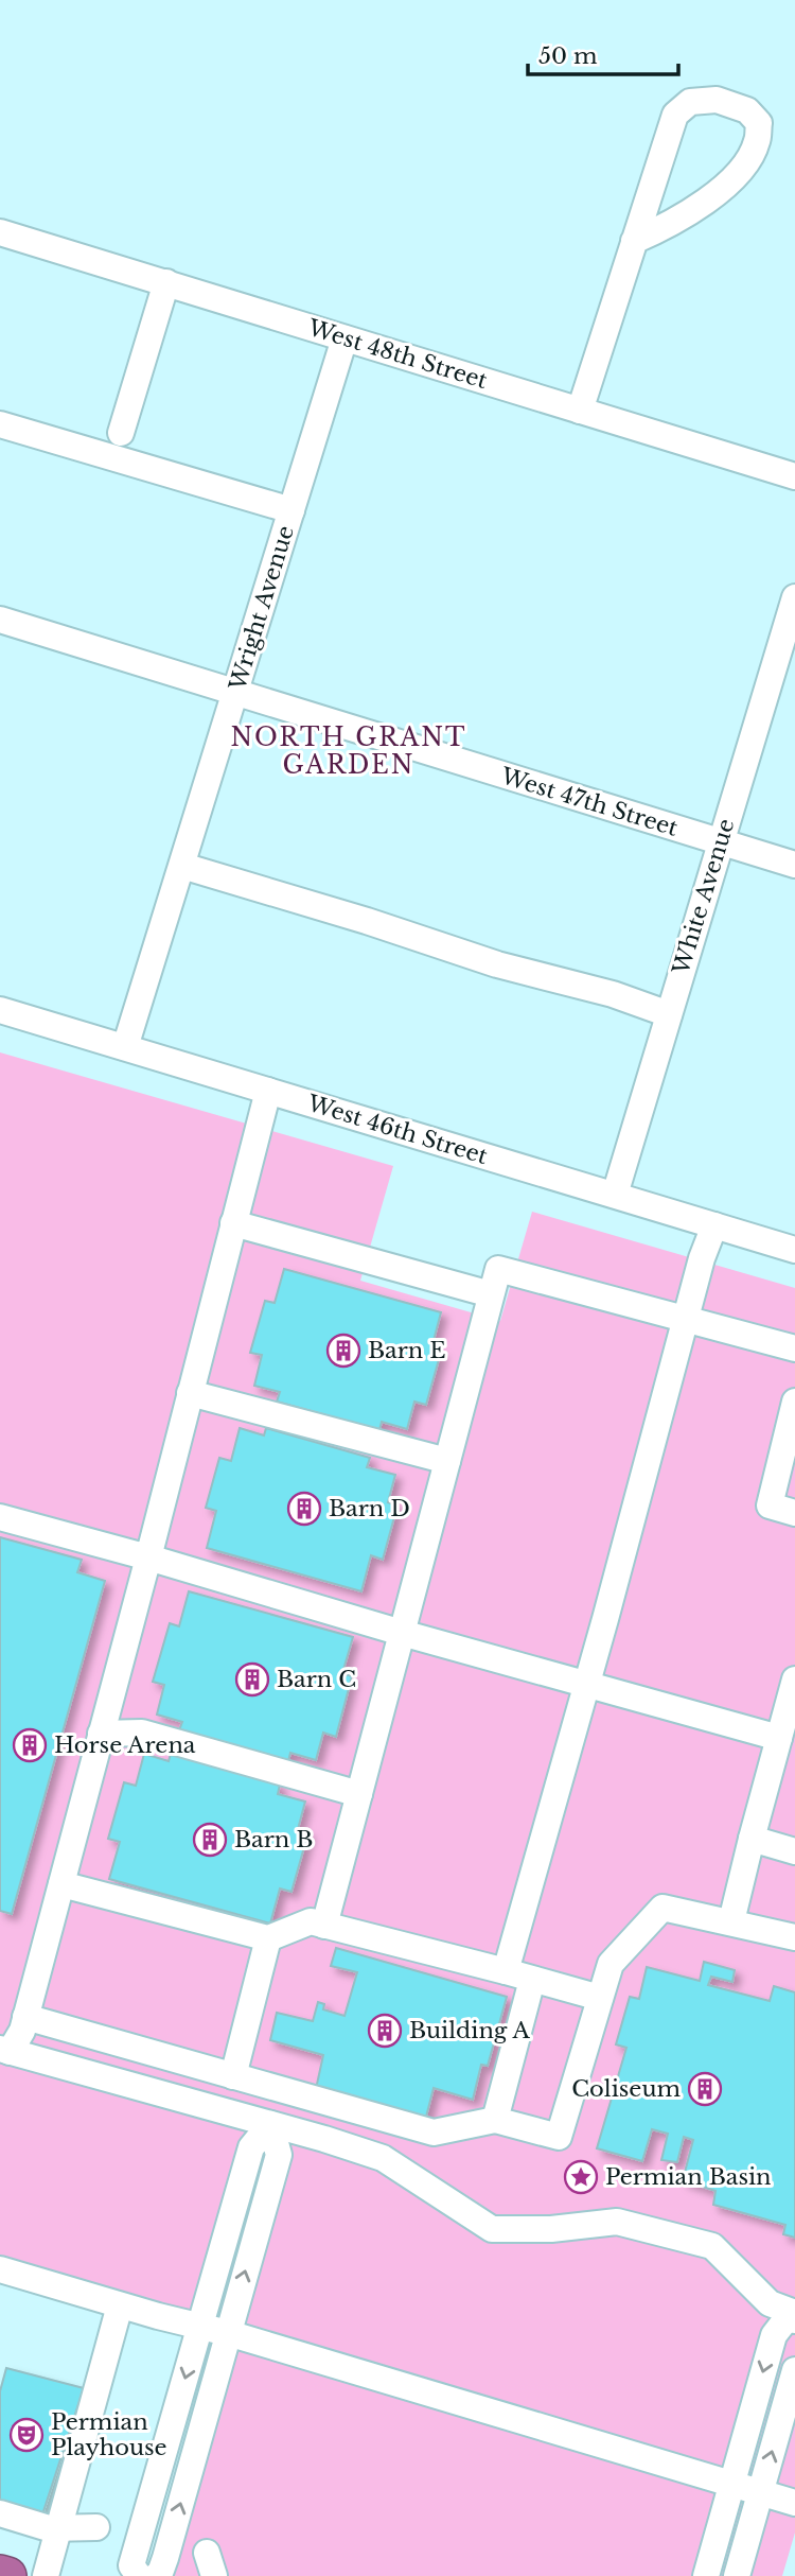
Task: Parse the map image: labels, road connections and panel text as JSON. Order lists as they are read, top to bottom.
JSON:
{
  "streets": {
    "street": [
      "West 48th Street",
      "Wright Avenue",
      "West 47th Street",
      "White Avenue",
      "West 46th Street"
    ]
  },
  "crossings": [
    ["West 48th Street", "Wright Avenue"],
    ["Wright Avenue", "West 47th Street"],
    ["Wright Avenue", "West 46th Street"],
    ["West 47th Street", "White Avenue"],
    ["White Avenue", "West 46th Street"]
  ],
  "districts": ["NORTH GRANT GARDEN"],
  "places": {
    "building": [
      "Barn E",
      "Barn D",
      "Barn C",
      "Horse Arena",
      "Barn B",
      "Building A",
      "Coliseum"
    ],
    "place": ["Permian Basin"],
    "theatre": ["Permian Playhouse"]
  },
  "scale_bar": "50 m"
}
